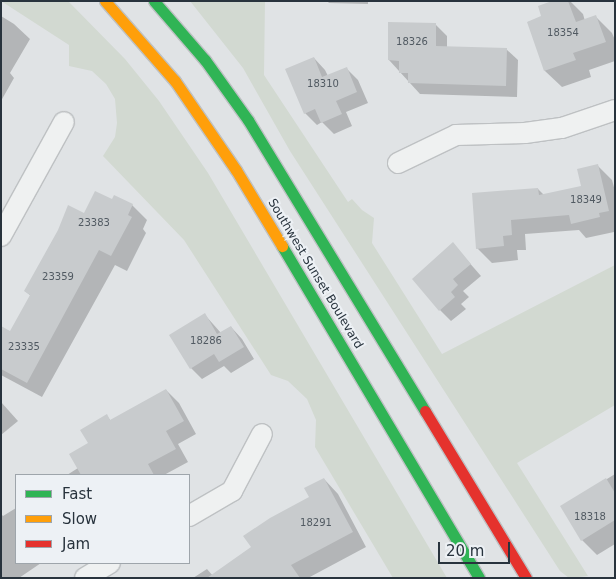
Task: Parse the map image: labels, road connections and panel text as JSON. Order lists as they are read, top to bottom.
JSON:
{
  "streets": {
    "main road": ["Southwest Sunset Boulevard"]
  },
  "house_numbers": [
    "18354",
    "18326",
    "18310",
    "18349",
    "23383",
    "23359",
    "18286",
    "23335",
    "18318",
    "18291"
  ],
  "legend": ["Fast", "Slow", "Jam"],
  "scale_bar": "20 m"
}
